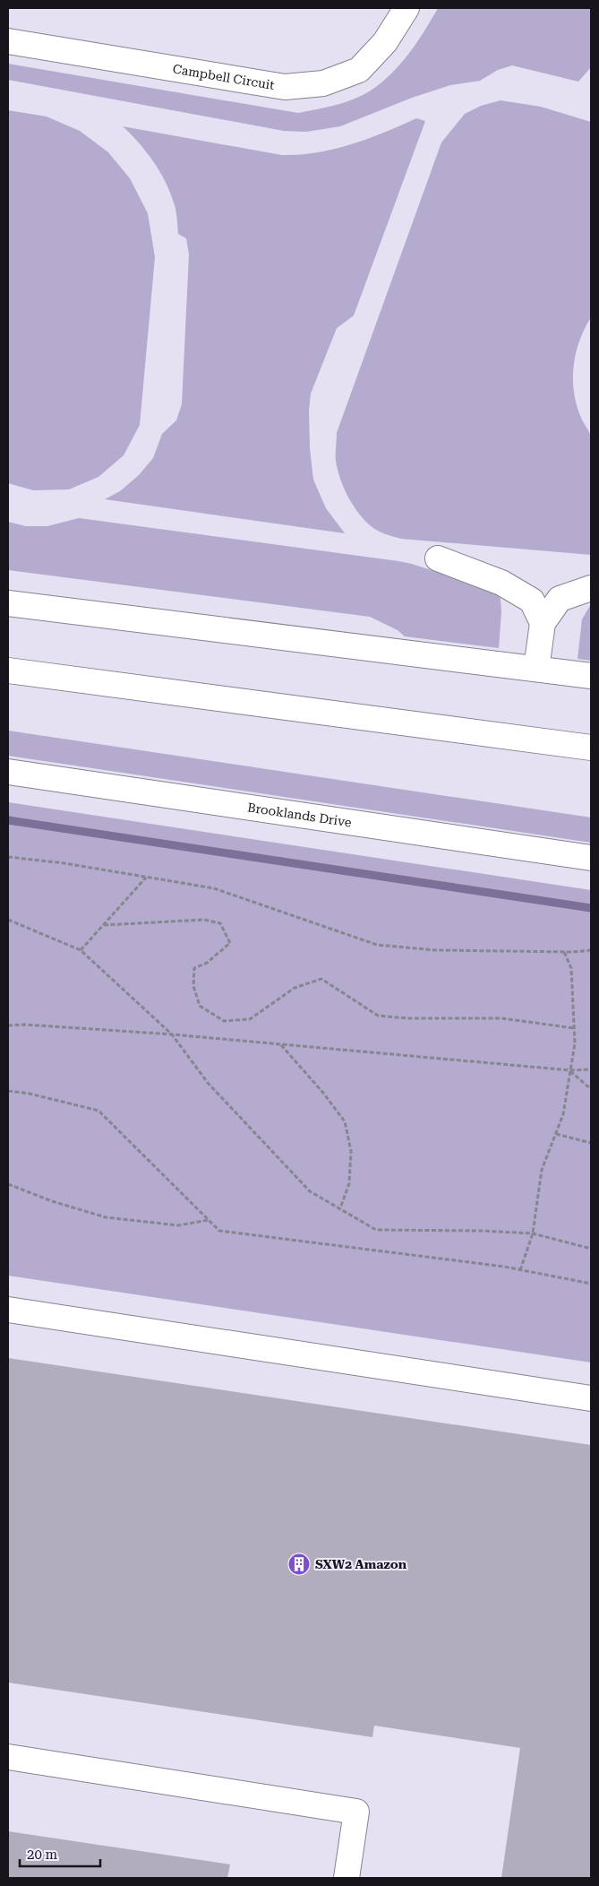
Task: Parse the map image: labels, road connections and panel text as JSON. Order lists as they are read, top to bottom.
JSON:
{
  "streets": {
    "street": ["Campbell Circuit", "Brooklands Drive"]
  },
  "places": {
    "building": ["SXW2 Amazon"]
  },
  "scale_bar": "20 m"
}
